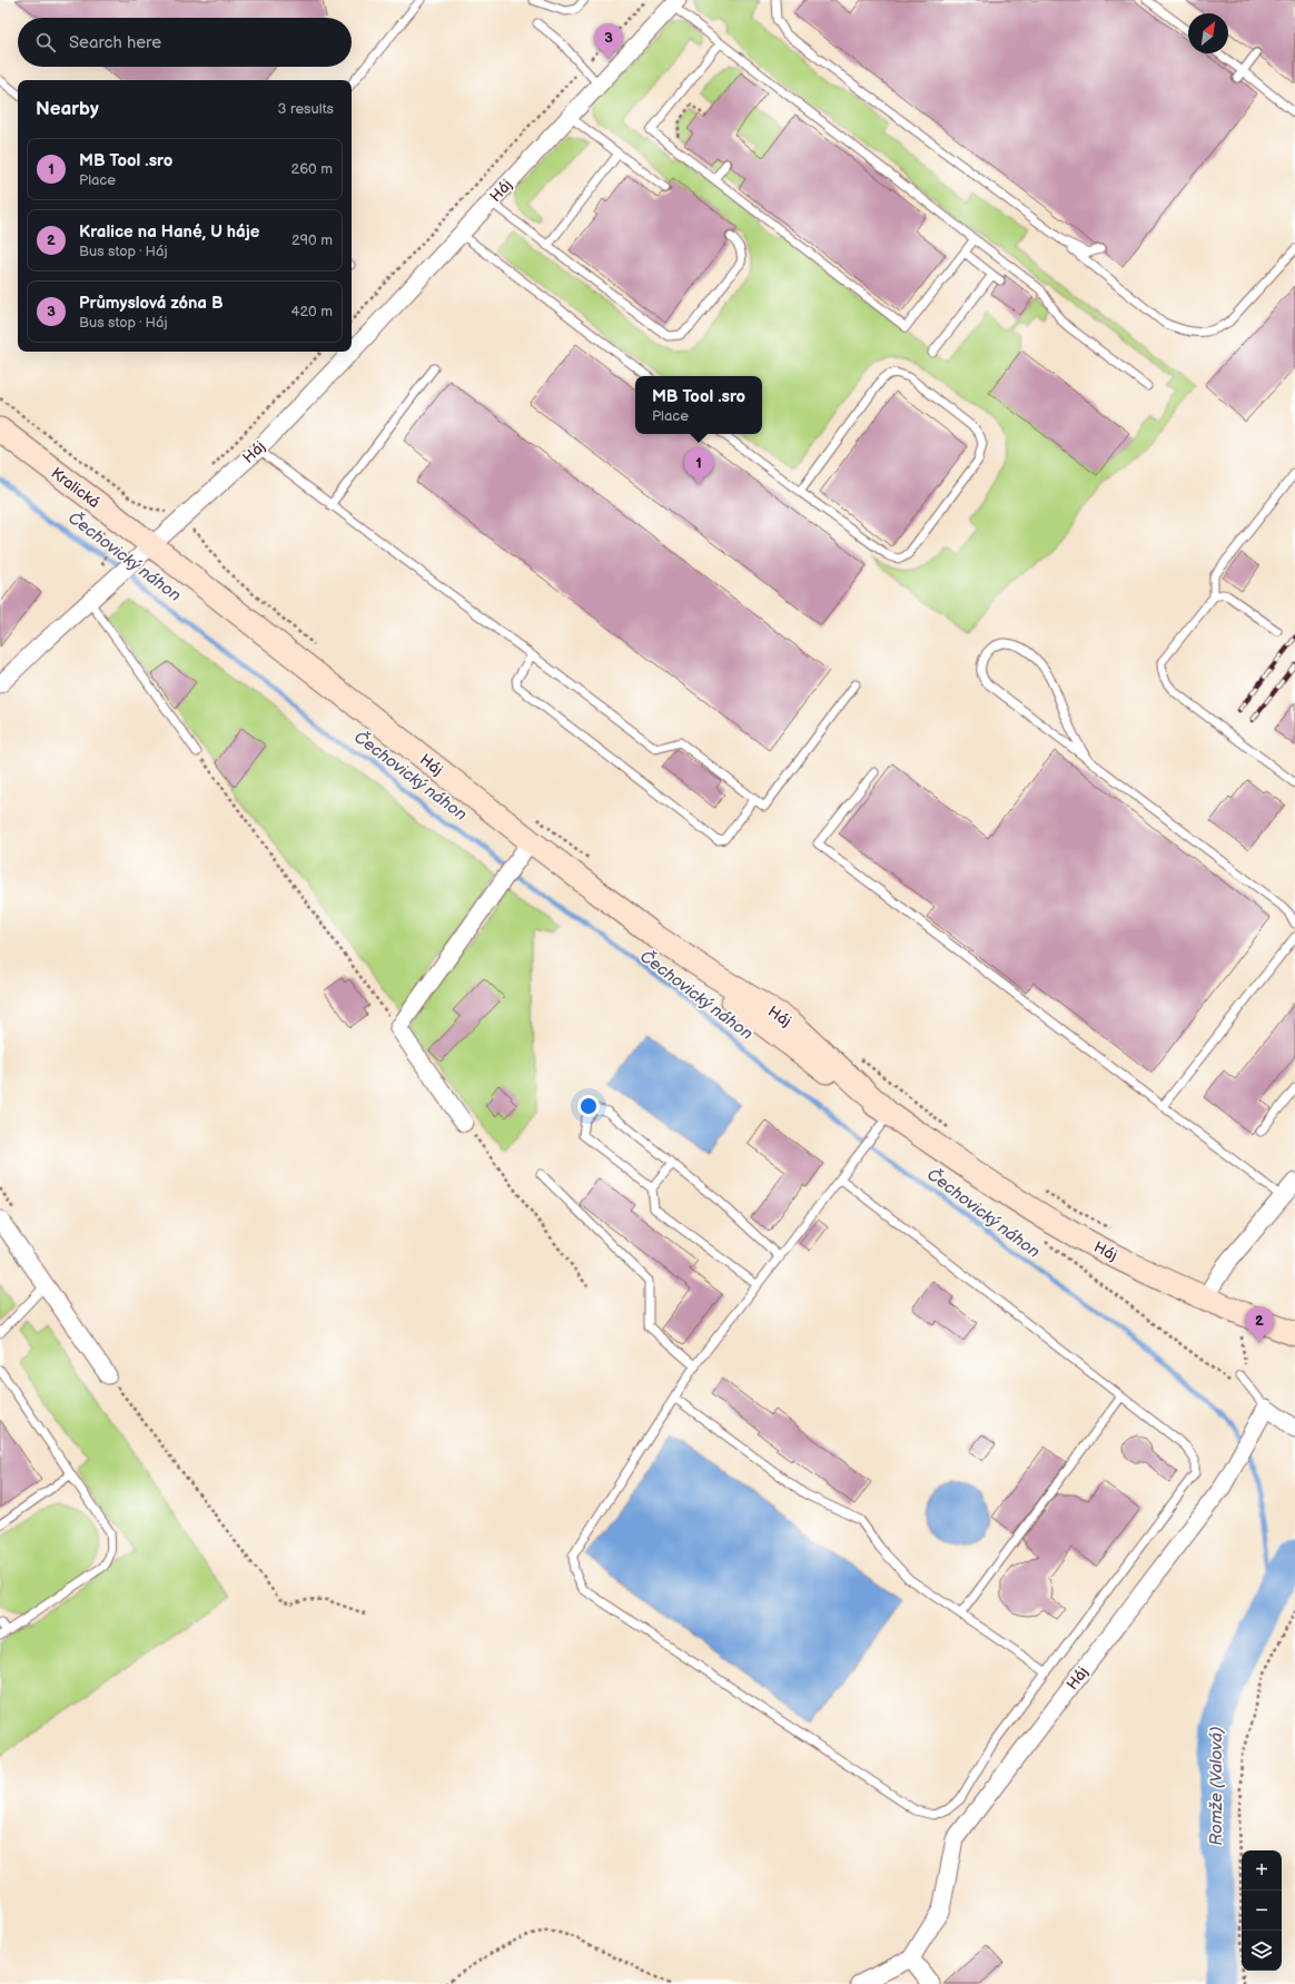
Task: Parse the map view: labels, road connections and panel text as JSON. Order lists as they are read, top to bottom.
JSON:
{
  "streets": {
    "main road": ["Háj", "Kralická"]
  },
  "crossings": [
    ["Háj", "Kralická"]
  ],
  "water": ["Čechovický náhon", "Romže (Valová)"],
  "north": "top right",
  "page": {
    "search": "Search here",
    "pins": ["3", "1", "2"],
    "heading": ["Nearby", "3 results"],
    "list": [
      {
        "mark": "1",
        "name": "MB Tool .sro",
        "note": "Place",
        "value": "260 m"
      },
      {
        "mark": "2",
        "name": "Kralice na Hané, U háje",
        "note": "Bus stop · Háj",
        "value": "290 m"
      },
      {
        "mark": "3",
        "name": "Průmyslová zóna B",
        "note": "Bus stop · Háj",
        "value": "420 m"
      }
    ],
    "popup": ["MB Tool .sro", "Place"],
    "map_buttons": ["+", "−"]
  }
}
